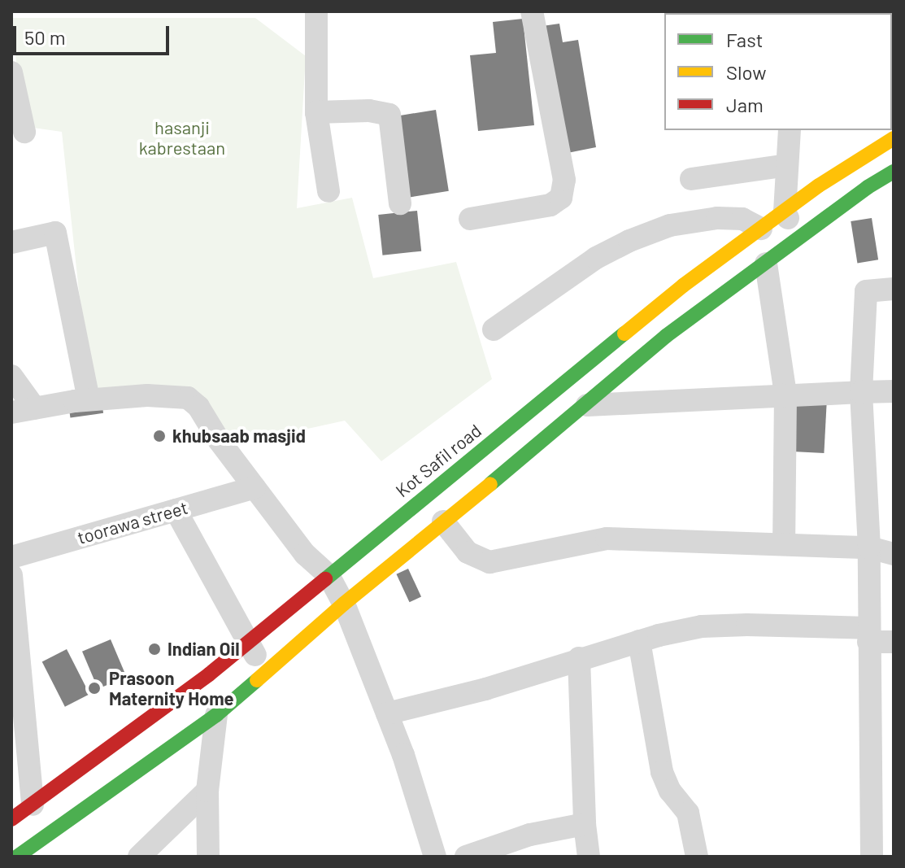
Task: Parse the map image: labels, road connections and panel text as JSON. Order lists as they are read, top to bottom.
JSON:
{
  "streets": {
    "main road": ["Kot Safil road"],
    "street": ["toorawa street"]
  },
  "parks": ["hasanji kabrestaan"],
  "places": ["khubsaab masjid", "Indian Oil", "Prasoon Maternity Home"],
  "legend": ["Fast", "Slow", "Jam"],
  "scale_bar": "50 m"
}
